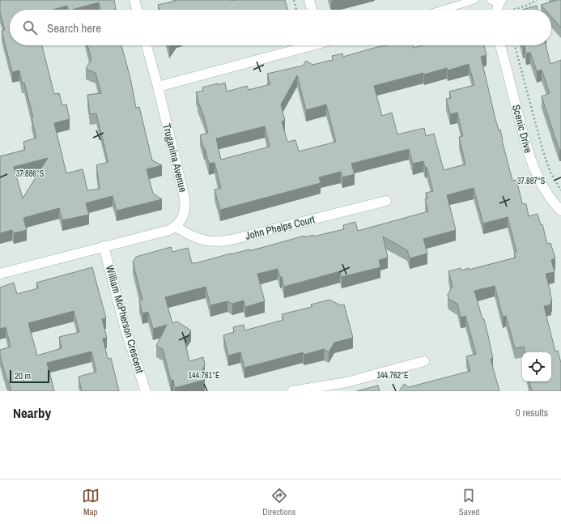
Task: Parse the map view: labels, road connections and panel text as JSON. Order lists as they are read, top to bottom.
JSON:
{
  "streets": {
    "street": [
      "Scenic Drive",
      "Truganina Avenue",
      "John Phelps Court",
      "William McPherson Crescent"
    ]
  },
  "crossings": [
    ["Truganina Avenue", "John Phelps Court"]
  ],
  "scale_bar": "20 m",
  "page": {
    "search": "Search here",
    "scale": "20 m",
    "heading": ["Nearby", "0 results"],
    "nav": ["Map", "Directions", "Saved"]
  },
  "coordinates": [
    "37.886°S",
    "37.887°S",
    "144.761°E",
    "144.762°E"
  ]
}
